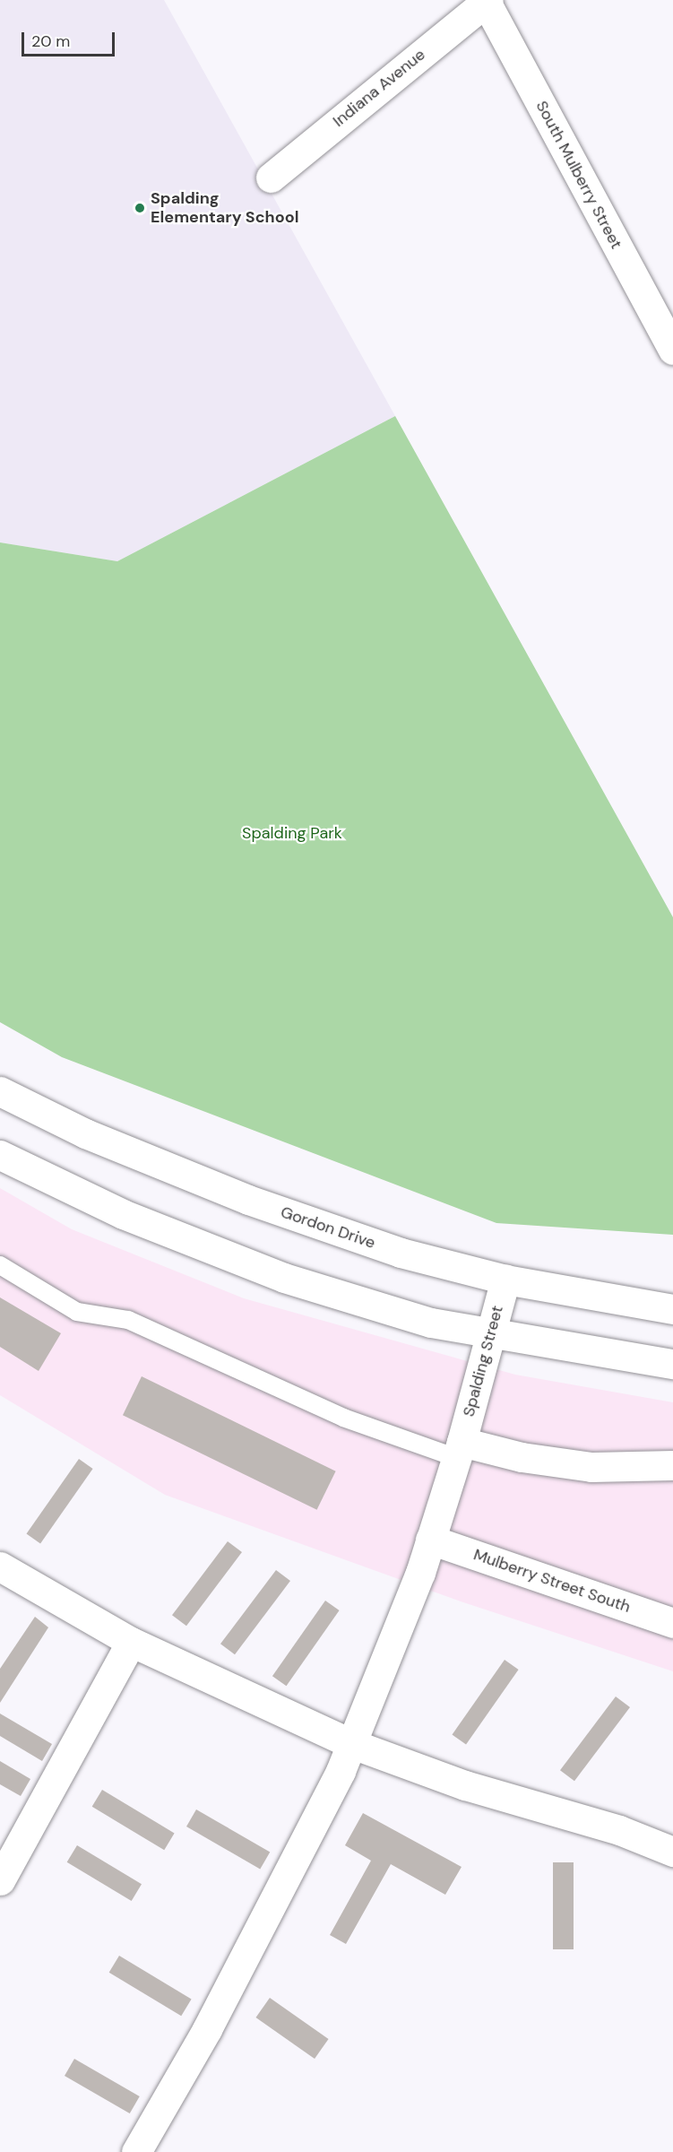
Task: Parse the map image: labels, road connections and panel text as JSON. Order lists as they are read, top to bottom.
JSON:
{
  "streets": {
    "street": [
      "Indiana Avenue",
      "South Mulberry Street",
      "Gordon Drive",
      "Spalding Street",
      "Mulberry Street South"
    ]
  },
  "crossings": [
    ["Indiana Avenue", "South Mulberry Street"],
    ["Gordon Drive", "Spalding Street"],
    ["Spalding Street", "Mulberry Street South"]
  ],
  "parks": ["Spalding Park"],
  "places": ["Spalding Elementary School"],
  "scale_bar": "20 m"
}
